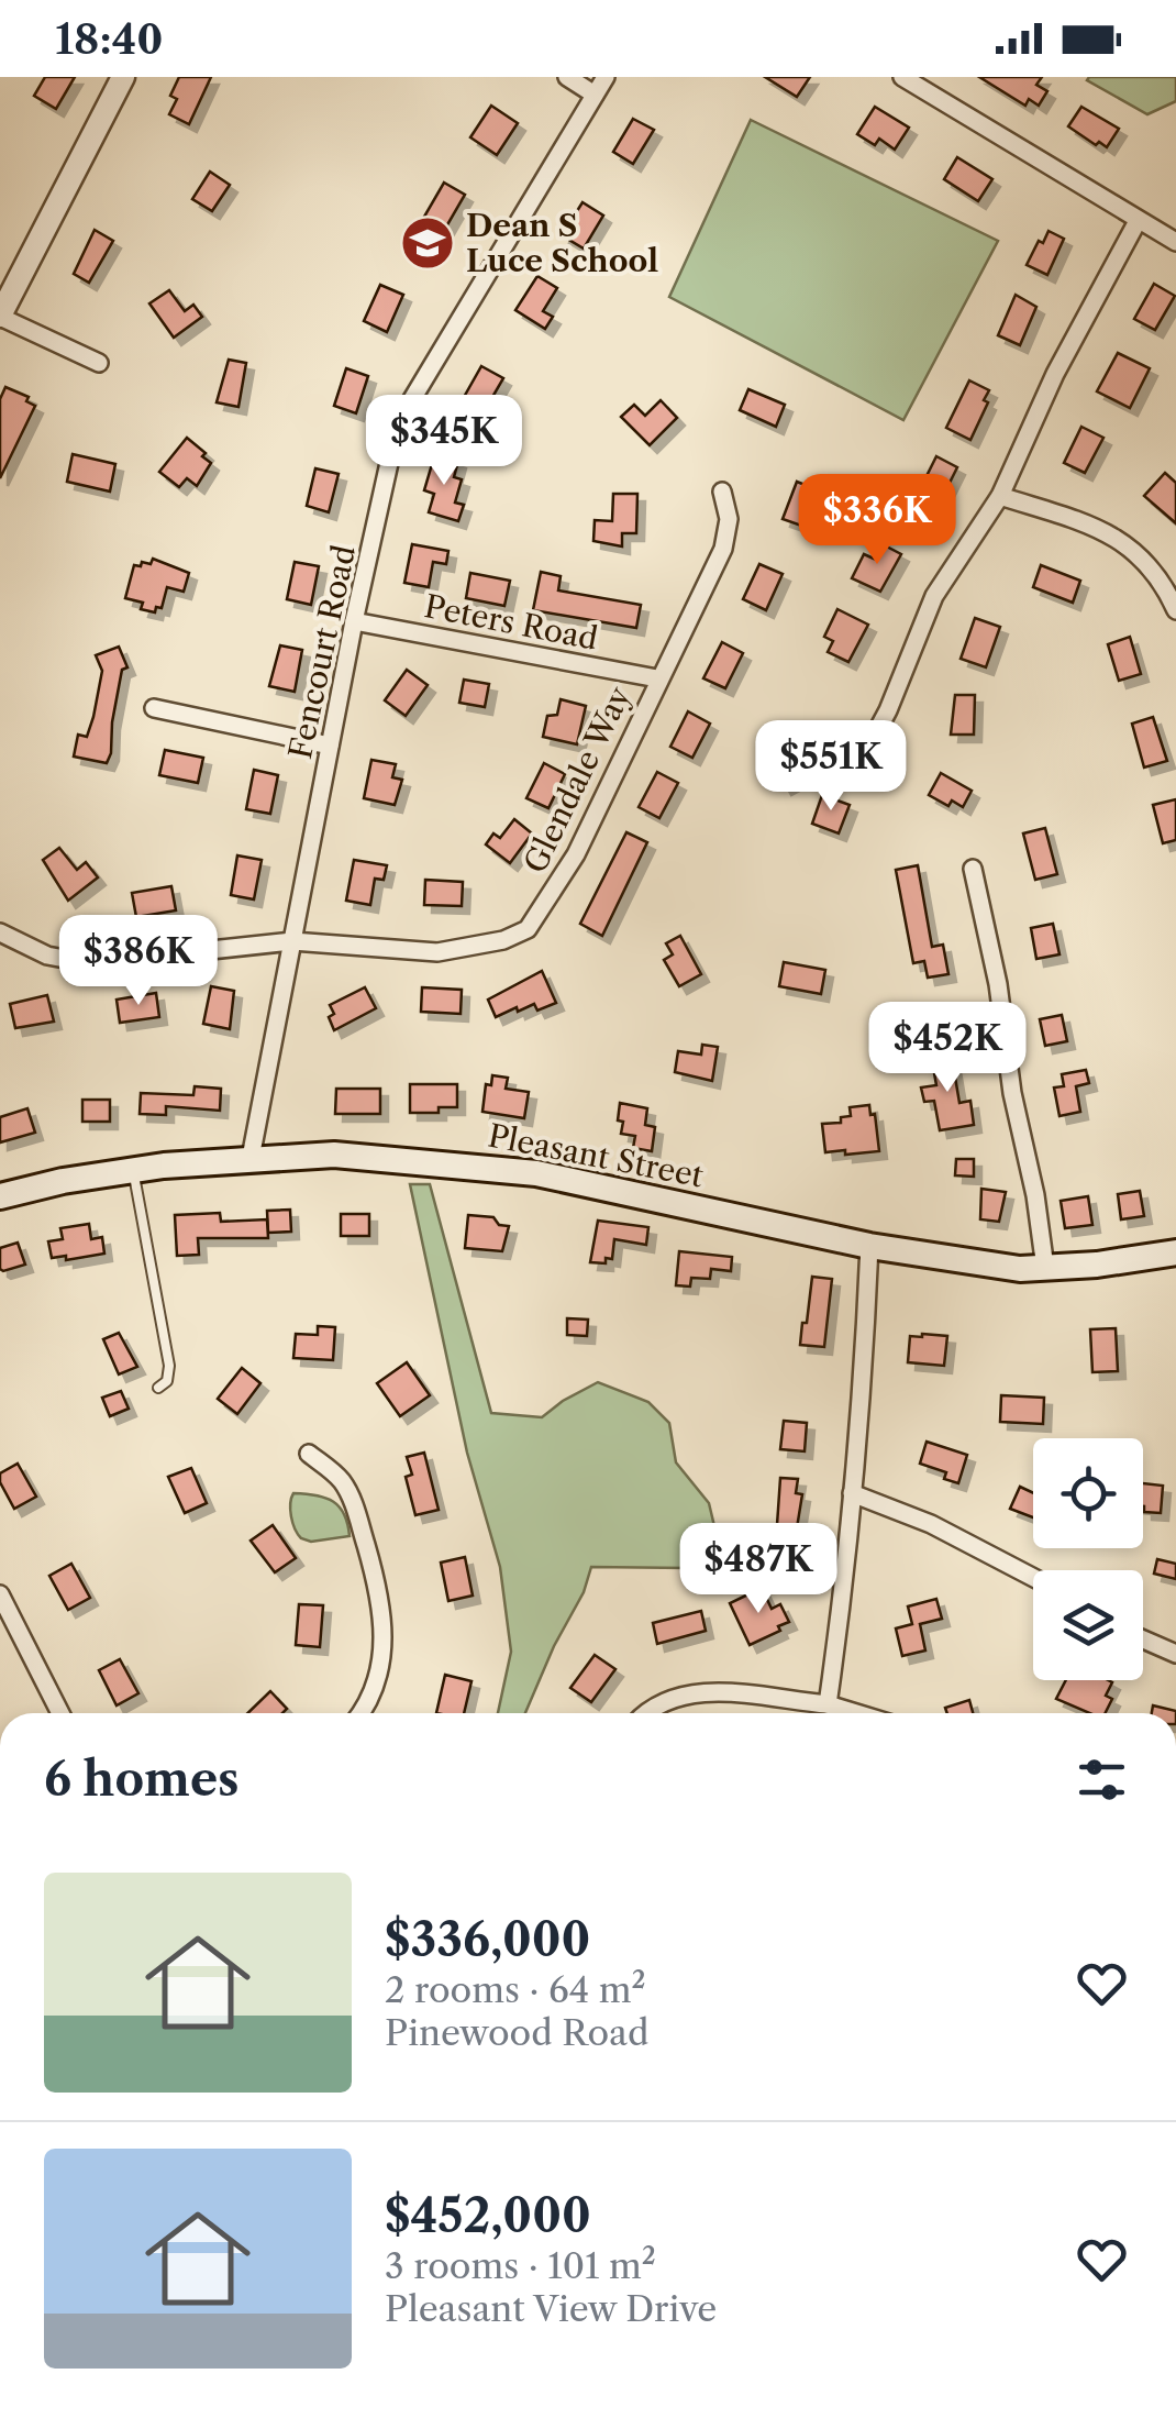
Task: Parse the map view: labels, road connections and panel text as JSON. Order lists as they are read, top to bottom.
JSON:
{
  "streets": {
    "main road": ["Pleasant Street"],
    "street": ["Peters Road", "Fencourt Road", "Glendale Way"]
  },
  "crossings": [
    ["Peters Road", "Fencourt Road"],
    ["Peters Road", "Glendale Way"],
    ["Fencourt Road", "Glendale Way"],
    ["Fencourt Road", "Pleasant Street"]
  ],
  "places": {
    "school or university": ["Dean S Luce School"]
  },
  "page": {
    "status": "18:40",
    "price": [
      "$345K",
      "$336K",
      "$551K",
      "$386K",
      "$452K",
      "$487K"
    ],
    "heading": "6 homes",
    "list": [
      {
        "name": "$336,000",
        "note": "2 rooms · 64 m² · Pinewood Road"
      },
      {
        "name": "$452,000",
        "note": "3 rooms · 101 m² · Pleasant View Drive"
      }
    ]
  }
}
